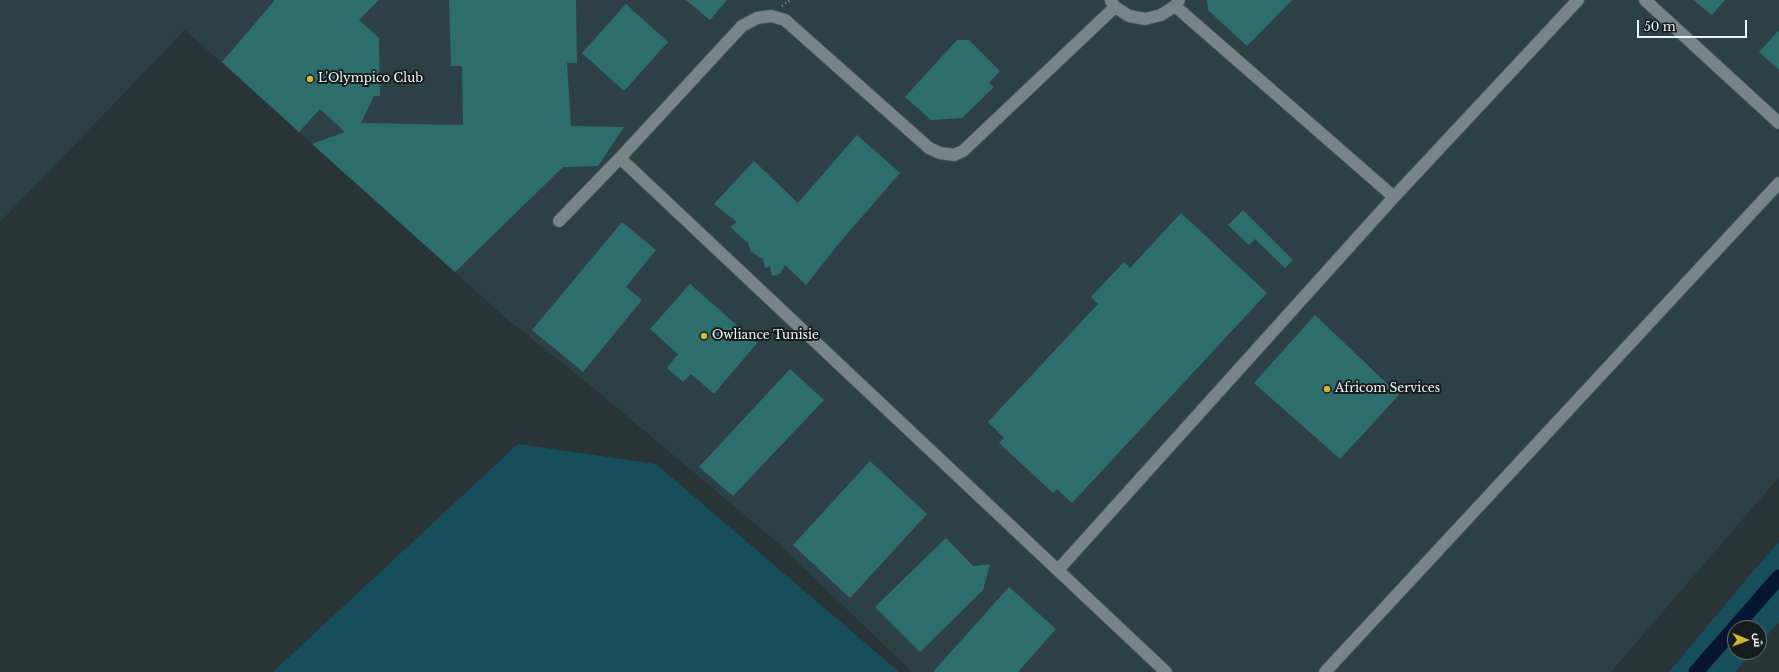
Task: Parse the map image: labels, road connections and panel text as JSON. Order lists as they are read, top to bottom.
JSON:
{
  "places": ["L'Olympico Club", "Owliance Tunisie", "Africom Services"],
  "scale_bar": "50 m",
  "north": "right"
}
